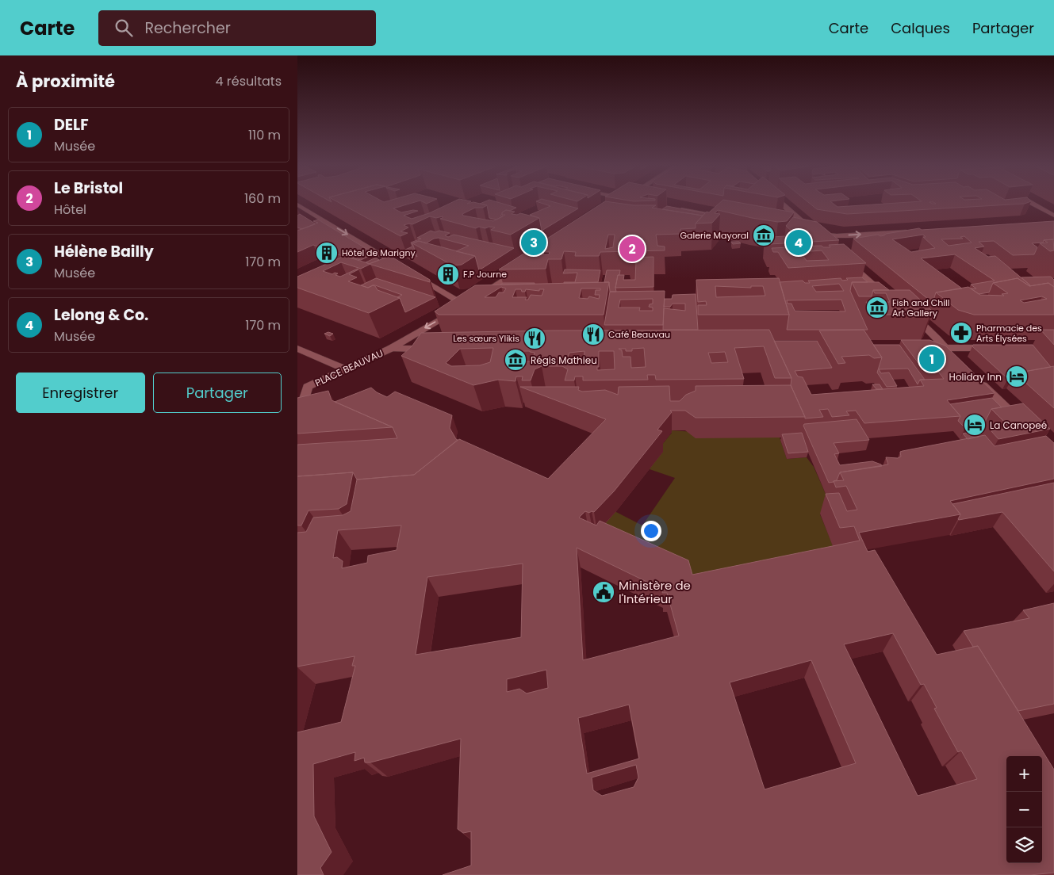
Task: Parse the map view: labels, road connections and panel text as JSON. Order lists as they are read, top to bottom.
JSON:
{
  "streets": {
    "street": ["PLACE BEAUVAU"]
  },
  "places": {
    "museum": ["Galerie Mayoral", "Fish and Chill Art Gallery", "Régis Mathieu"],
    "building": ["Hôtel de Marigny", "F.P Journe"],
    "pharmacy": ["Pharmacie des Arts Élysées"],
    "restaurant": ["Café Beauvau", "Les sœurs Ylikis"],
    "hotel": ["Holiday Inn", "La Canopeé"],
    "public building": ["Ministère de l'Intérieur"]
  },
  "page": {
    "header": "Carte",
    "search": "Rechercher",
    "nav": ["Carte", "Calques", "Partager"],
    "heading": ["À proximité", "4 résultats"],
    "list": [
      {
        "mark": "1",
        "name": "DELF",
        "note": "Musée",
        "value": "110 m"
      },
      {
        "mark": "2",
        "name": "Le Bristol",
        "note": "Hôtel",
        "value": "160 m"
      },
      {
        "mark": "3",
        "name": "Hélène Bailly",
        "note": "Musée",
        "value": "170 m"
      },
      {
        "mark": "4",
        "name": "Lelong & Co.",
        "note": "Musée",
        "value": "170 m"
      }
    ],
    "pins": [
      "3",
      "4",
      "2",
      "1"
    ],
    "buttons": ["Enregistrer", "Partager"],
    "map_buttons": ["+", "−"]
  }
}
